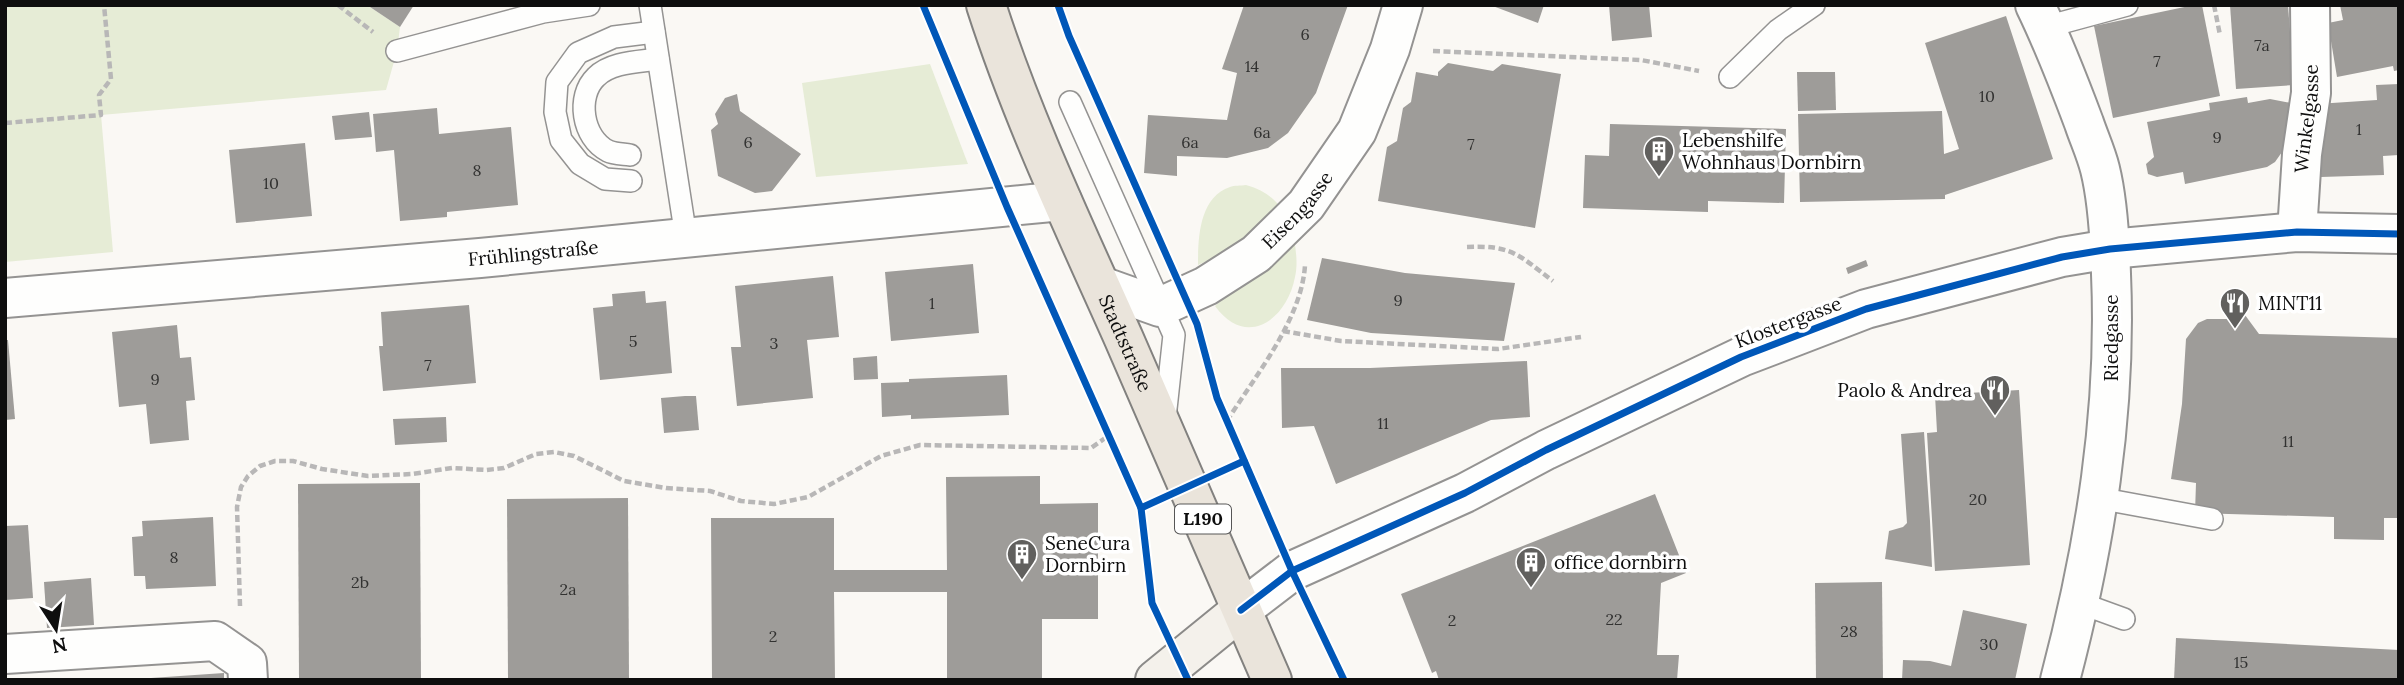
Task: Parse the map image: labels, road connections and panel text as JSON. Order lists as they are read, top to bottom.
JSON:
{
  "streets": {
    "main road": ["Stadtstraße", "L190"],
    "street": [
      "Winkelgasse",
      "Eisengasse",
      "Frühlingstraße",
      "Klostergasse",
      "Riedgasse"
    ]
  },
  "crossings": [
    ["Winkelgasse", "Klostergasse"],
    ["Frühlingstraße", "Stadtstraße"],
    ["Klostergasse", "Riedgasse"],
    ["Klostergasse", "Stadtstraße"]
  ],
  "places": {
    "building": ["Lebenshilfe Wohnhaus Dornbirn", "SeneCura Dornbirn", "office dornbirn"],
    "restaurant": ["MINT11", "Paolo & Andrea"]
  },
  "house_numbers": [
    "6",
    "7a",
    "7",
    "14",
    "10",
    "1",
    "6a",
    "9",
    "6",
    "6a",
    "7",
    "8",
    "10",
    "9",
    "1",
    "5",
    "3",
    "7",
    "9",
    "11",
    "11",
    "20",
    "8",
    "2b",
    "2a",
    "22",
    "2",
    "28",
    "2",
    "30",
    "15"
  ],
  "north": "bottom"
}
